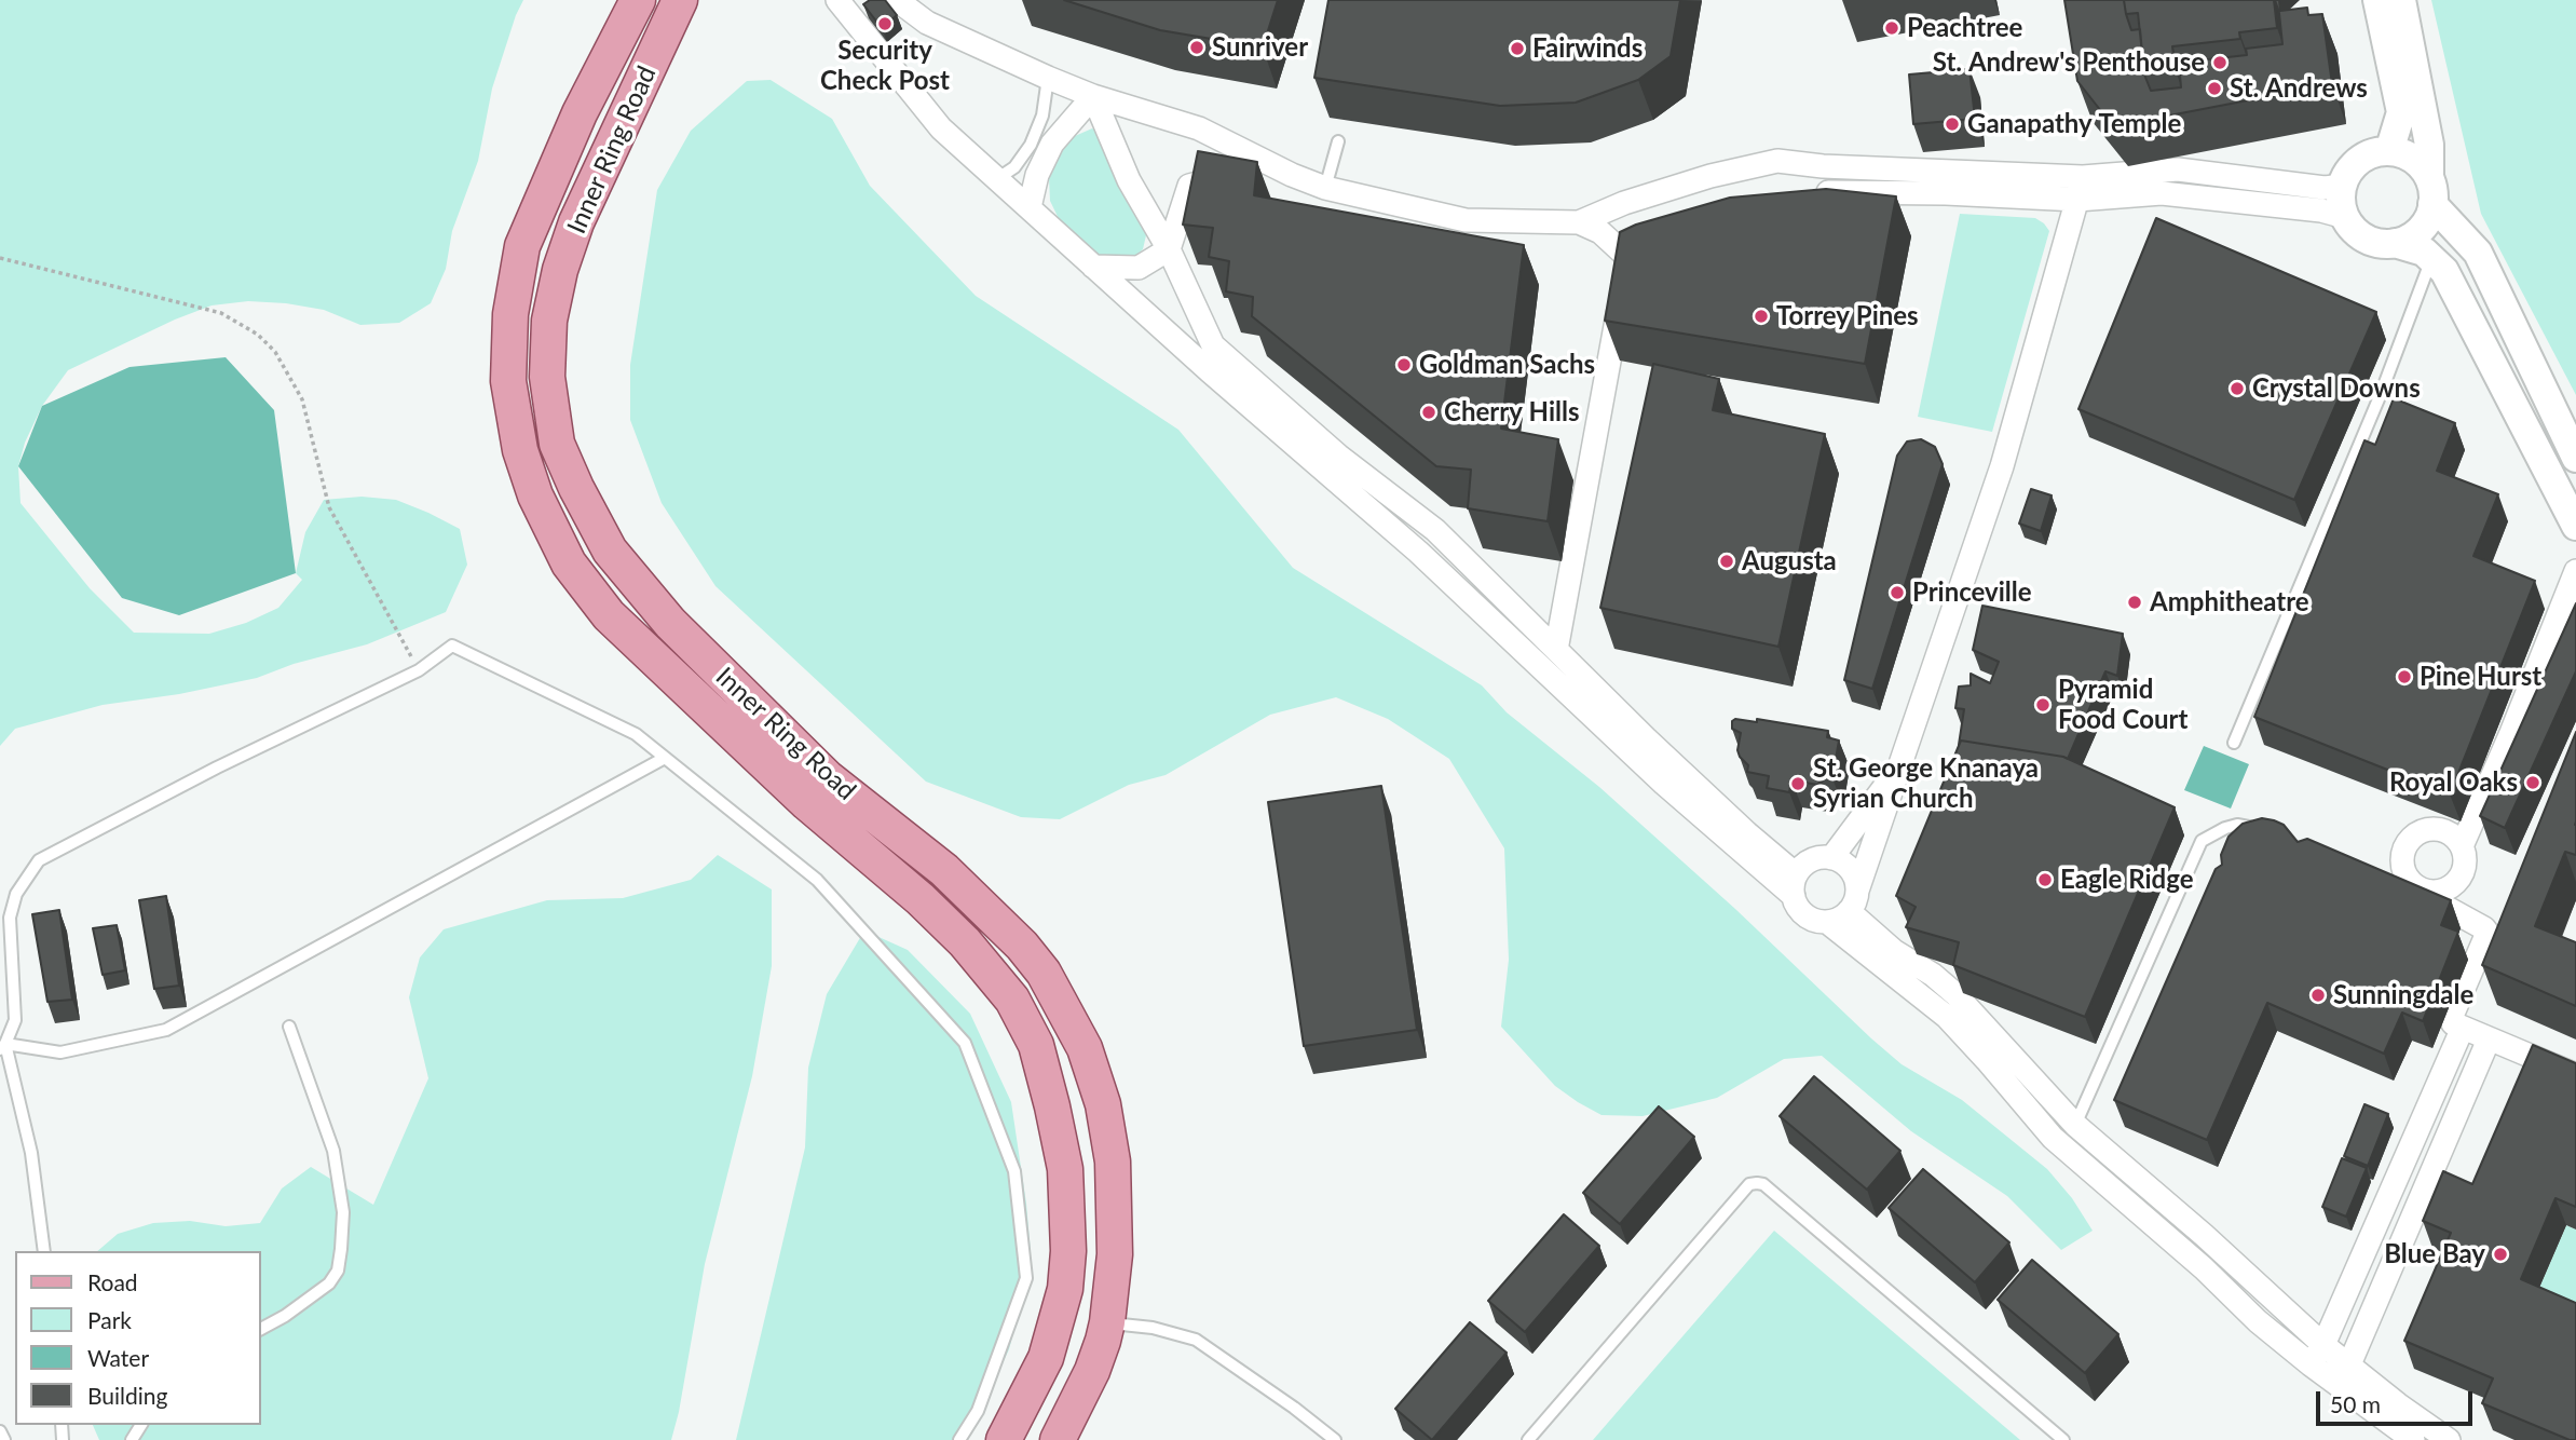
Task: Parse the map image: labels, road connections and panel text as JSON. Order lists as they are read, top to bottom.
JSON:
{
  "streets": {
    "main road": ["Inner Ring Road"]
  },
  "places": [
    "Security Check Post",
    "Peachtree",
    "Sunriver",
    "Fairwinds",
    "St. Andrew's Penthouse",
    "St. Andrews",
    "Ganapathy Temple",
    "Torrey Pines",
    "Goldman Sachs",
    "Crystal Downs",
    "Cherry Hills",
    "Augusta",
    "Princeville",
    "Amphitheatre",
    "Pine Hurst",
    "Pyramid Food Court",
    "Royal Oaks",
    "St. George Knanaya Syrian Church",
    "Eagle Ridge",
    "Sunningdale",
    "Blue Bay"
  ],
  "legend": [
    "Road",
    "Park",
    "Water",
    "Building"
  ],
  "scale_bar": "50 m"
}
